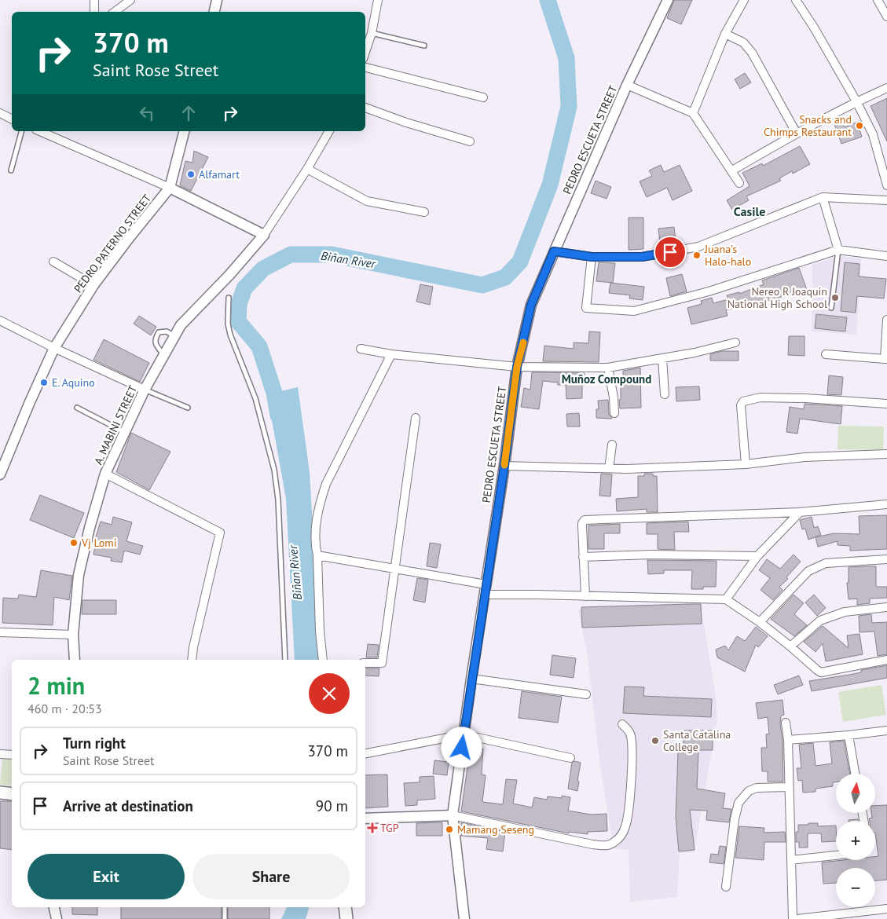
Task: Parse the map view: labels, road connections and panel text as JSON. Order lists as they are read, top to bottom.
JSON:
{
  "streets": {
    "street": ["PEDRO ESCUETA STREET", "PEDRO PATERNO STREET", "A. MABINI STREET"]
  },
  "districts": ["Casile", "Muñoz Compound"],
  "water": ["Biñan River"],
  "places": {
    "other": [
      "Snacks and Chimps Restaurant",
      "Alfamart",
      "Juana's Halo-halo",
      "Nereo R Joaquin National High School",
      "E. Aquino",
      "Vj Lomi",
      "Santa Catalina College",
      "Mamang Seseng"
    ],
    "health": ["TGP"]
  },
  "north": "top",
  "page": {
    "turn": ["370 m", "Saint Rose Street"],
    "heading": ["2 min", "460 m · 20:53"],
    "list": [
      {
        "name": "Turn right",
        "note": "Saint Rose Street",
        "value": "370 m"
      },
      {
        "name": "Arrive at destination",
        "value": "90 m"
      }
    ],
    "map_buttons": ["+", "−"],
    "buttons": ["Exit", "Share"]
  }
}
